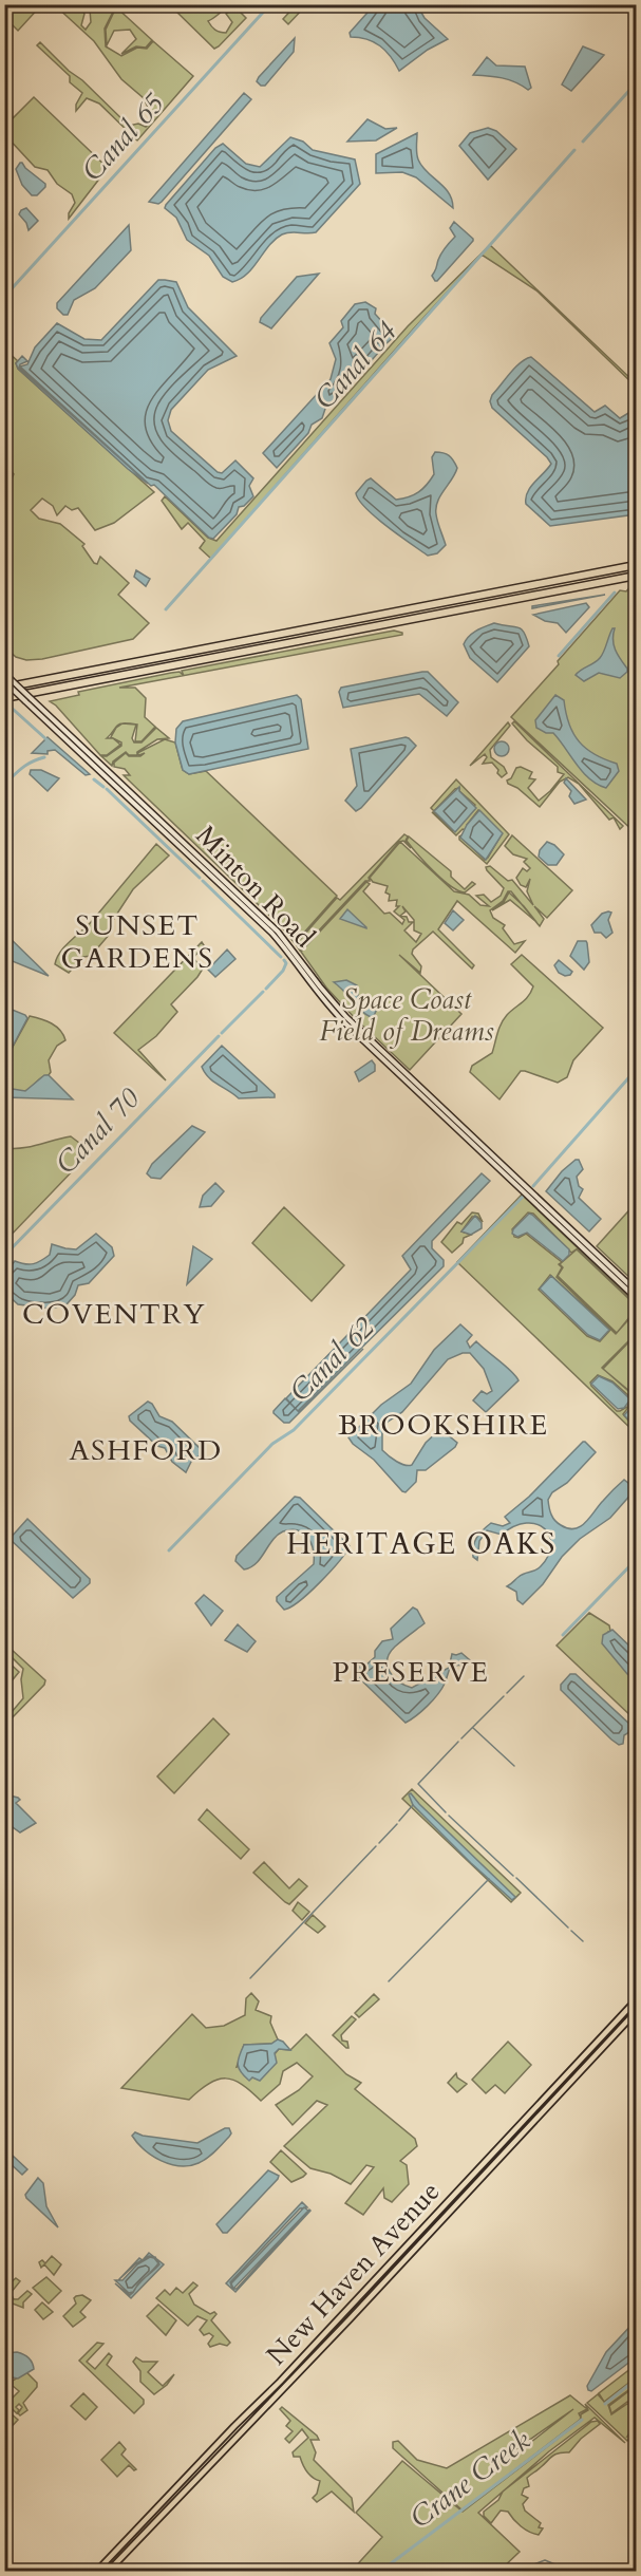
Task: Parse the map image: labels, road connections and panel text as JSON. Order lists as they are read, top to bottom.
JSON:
{
  "streets": {
    "main road": ["Minton Road", "New Haven Avenue"]
  },
  "districts": [
    "SUNSET GARDENS",
    "COVENTRY",
    "BROOKSHIRE",
    "ASHFORD",
    "HERITAGE OAKS",
    "PRESERVE"
  ],
  "water": [
    "Canal 65",
    "Canal 64",
    "Canal 70",
    "Canal 62",
    "Crane Creek"
  ],
  "parks": ["Space Coast Field of Dreams"]
}
